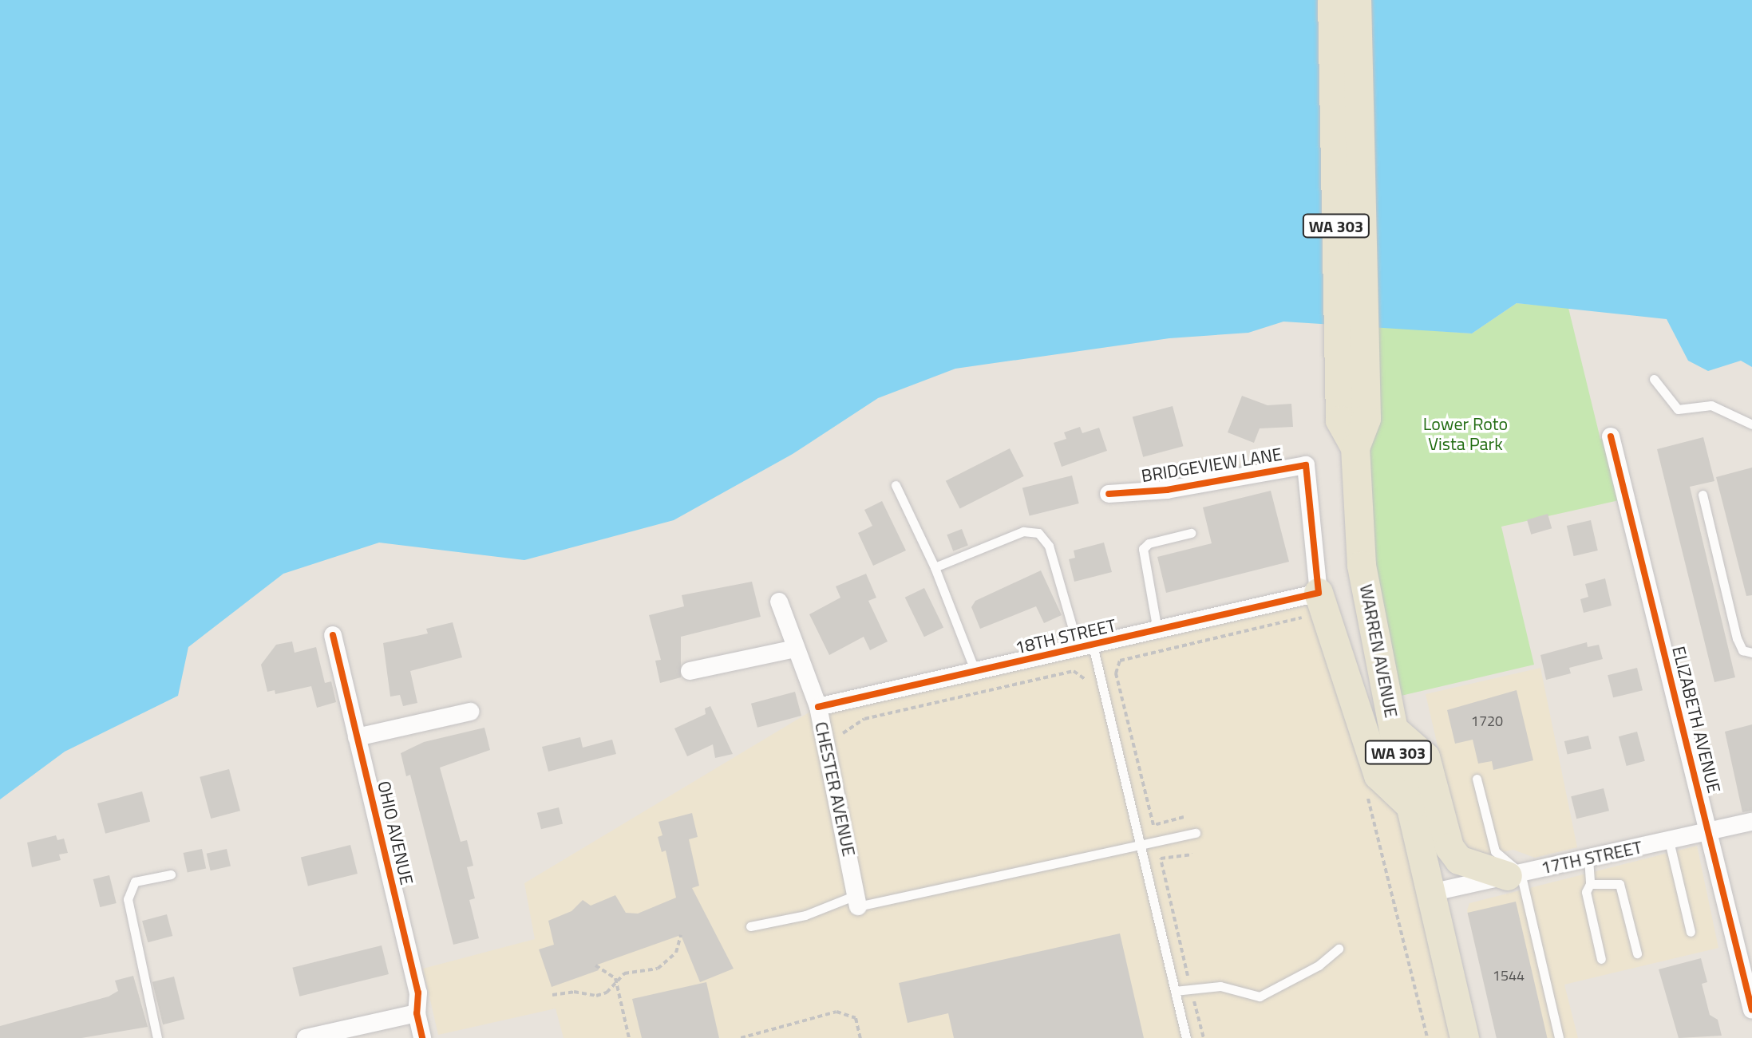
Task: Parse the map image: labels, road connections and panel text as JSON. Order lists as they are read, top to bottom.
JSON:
{
  "streets": {
    "main road": ["WA 303", "WARREN AVENUE"],
    "street": [
      "BRIDGEVIEW LANE",
      "18TH STREET",
      "ELIZABETH AVENUE",
      "CHESTER AVENUE",
      "OHIO AVENUE",
      "17TH STREET"
    ]
  },
  "crossings": [
    ["WA 303", "WARREN AVENUE"],
    ["BRIDGEVIEW LANE", "18TH STREET"],
    ["18TH STREET", "CHESTER AVENUE"],
    ["WARREN AVENUE", "17TH STREET"],
    ["ELIZABETH AVENUE", "17TH STREET"]
  ],
  "parks": ["Lower Roto Vista Park"],
  "house_numbers": ["1720", "1544"]
}
